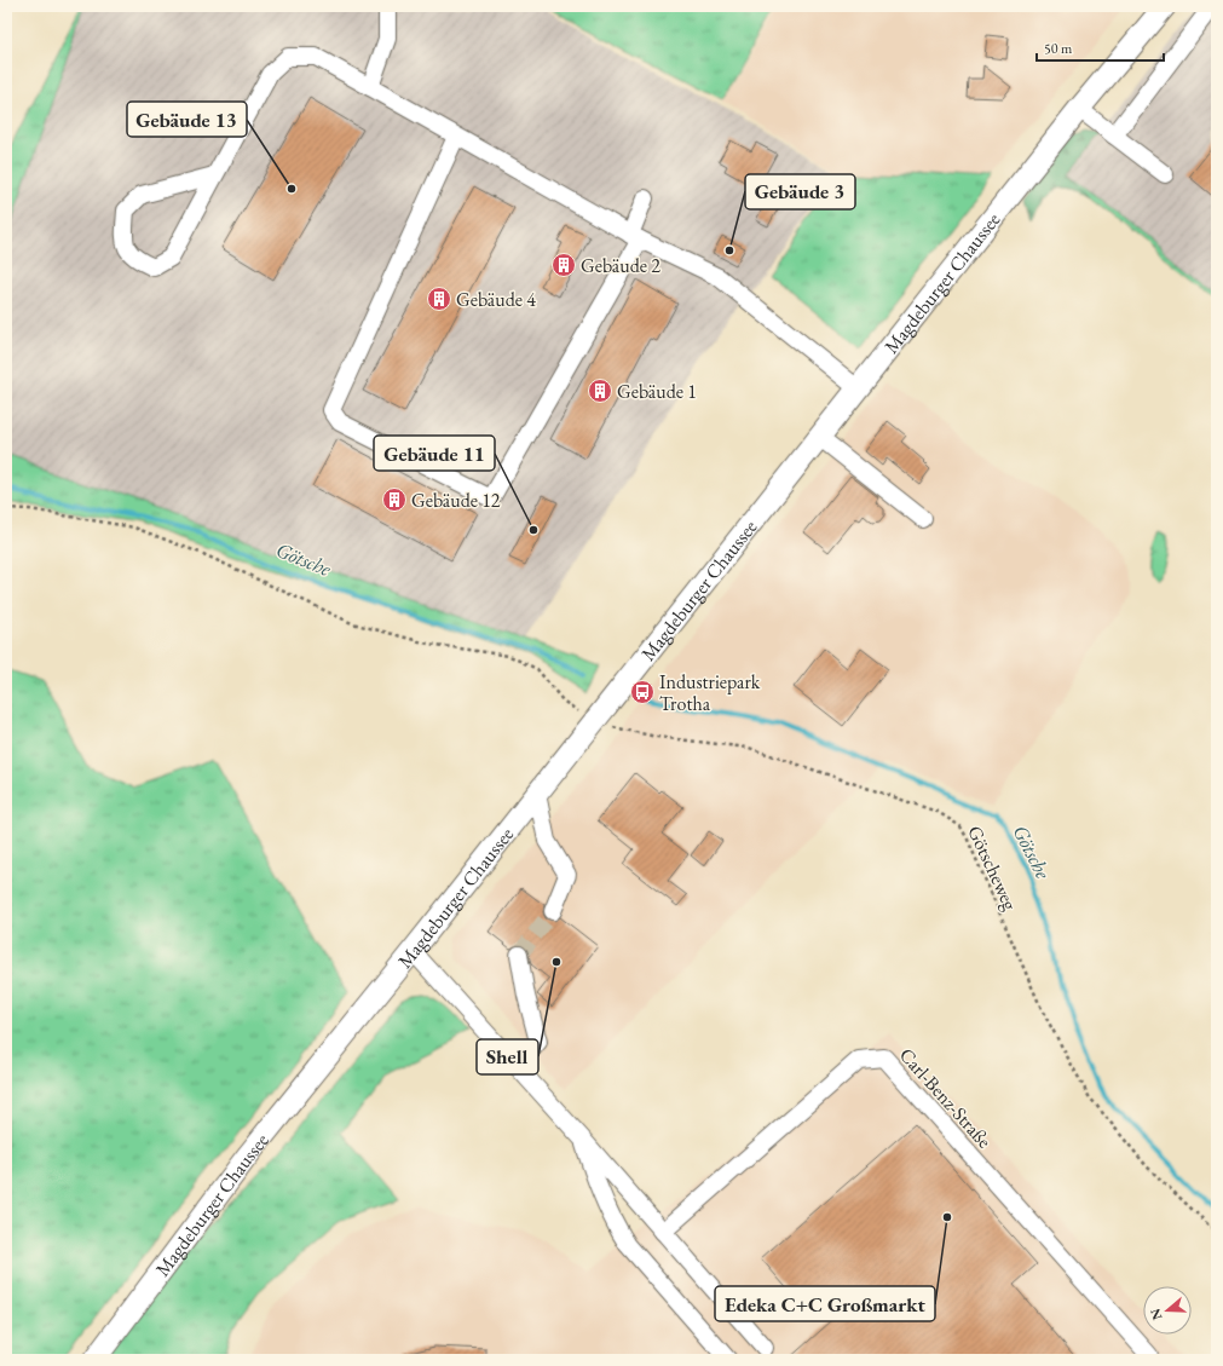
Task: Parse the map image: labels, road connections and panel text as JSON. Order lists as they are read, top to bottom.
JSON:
{
  "streets": {
    "main road": ["Magdeburger Chaussee"],
    "street": ["Carl-Benz-Straße"],
    "path": ["Götscheweg"]
  },
  "crossings": [
    ["Magdeburger Chaussee", "Götscheweg"]
  ],
  "water": ["Götsche"],
  "places": {
    "other": [
      "Gebäude 13",
      "Gebäude 3",
      "Gebäude 11",
      "Shell",
      "Edeka C+C Großmarkt"
    ],
    "building": [
      "Gebäude 2",
      "Gebäude 4",
      "Gebäude 1",
      "Gebäude 12"
    ],
    "bus stop": ["Industriepark Trotha"]
  },
  "scale_bar": "50 m",
  "north": "left"
}
